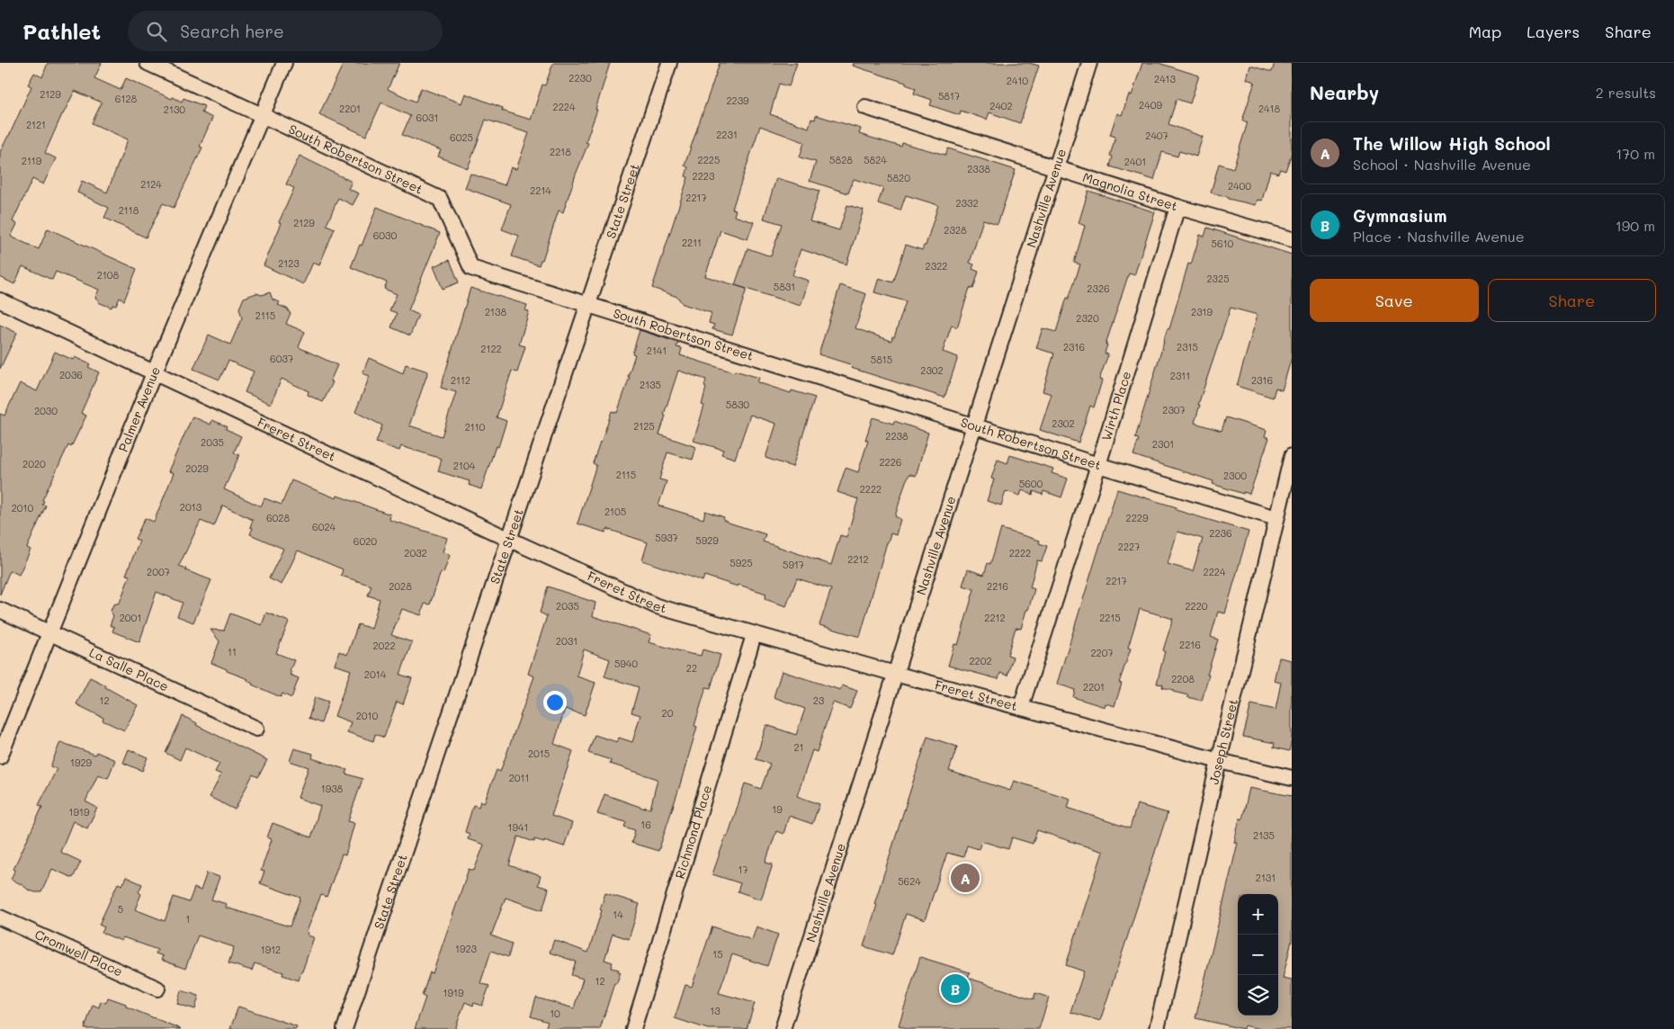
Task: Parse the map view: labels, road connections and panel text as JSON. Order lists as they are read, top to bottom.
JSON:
{
  "streets": {
    "street": [
      "South Robertson Street",
      "Magnolia Street",
      "Nashville Avenue",
      "State Street",
      "Wirth Place",
      "Palmer Avenue",
      "Freret Street",
      "La Salle Place",
      "Joseph Street",
      "Richmond Place",
      "Cromwell Place"
    ]
  },
  "crossings": [
    ["South Robertson Street", "Nashville Avenue"],
    ["South Robertson Street", "State Street"],
    ["South Robertson Street", "Wirth Place"],
    ["South Robertson Street", "Palmer Avenue"],
    ["South Robertson Street", "Joseph Street"],
    ["Magnolia Street", "Nashville Avenue"],
    ["Magnolia Street", "Wirth Place"],
    ["Nashville Avenue", "Freret Street"],
    ["State Street", "Freret Street"],
    ["Wirth Place", "Freret Street"],
    ["Palmer Avenue", "Freret Street"],
    ["Palmer Avenue", "La Salle Place"],
    ["Freret Street", "Joseph Street"],
    ["Freret Street", "Richmond Place"]
  ],
  "house_numbers": [
    "2230",
    "2413",
    "2410",
    "2129",
    "5817",
    "6128",
    "2239",
    "2409",
    "2402",
    "2224",
    "2201",
    "2418",
    "2130",
    "6031",
    "2121",
    "2231",
    "2407",
    "6025",
    "2218",
    "2225",
    "5828",
    "5824",
    "2119",
    "2401",
    "2338",
    "2223",
    "5820",
    "2124",
    "2400",
    "2214",
    "2217",
    "2332",
    "2118",
    "2129",
    "2328",
    "6030",
    "2211",
    "5610",
    "2123",
    "2322",
    "2108",
    "2325",
    "5831",
    "2326",
    "2138",
    "2319",
    "2115",
    "2320",
    "2316",
    "2315",
    "2122",
    "2141",
    "6037",
    "5815",
    "2302",
    "2036",
    "2311",
    "2112",
    "2316",
    "2135",
    "5830",
    "2307",
    "2030",
    "2302",
    "2125",
    "2110",
    "2238",
    "2035",
    "2301",
    "2226",
    "2020",
    "2104",
    "2029",
    "2115",
    "2300",
    "5600",
    "2222",
    "2013",
    "2010",
    "2105",
    "6028",
    "2229",
    "6024",
    "2236",
    "5937",
    "5929",
    "6020",
    "2227",
    "2032",
    "2222",
    "2212",
    "5925",
    "5917",
    "2007",
    "2224",
    "2217",
    "2028",
    "2216",
    "2035",
    "2220",
    "2001",
    "2212",
    "2215",
    "2031",
    "2216",
    "2022",
    "11",
    "2207",
    "2202",
    "5940",
    "22",
    "2014",
    "2208",
    "2201",
    "12",
    "23",
    "20",
    "2010",
    "21",
    "2015",
    "1929",
    "2011",
    "1938",
    "19",
    "1919",
    "16",
    "1941",
    "2135",
    "17",
    "2131",
    "5624",
    "5",
    "14",
    "1",
    "1923",
    "1912",
    "15",
    "12",
    "1919",
    "13",
    "10"
  ],
  "page": {
    "header": "Pathlet",
    "search": "Search here",
    "nav": ["Map", "Layers", "Share"],
    "heading": ["Nearby", "2 results"],
    "list": [
      {
        "mark": "A",
        "name": "The Willow High School",
        "note": "School · Nashville Avenue",
        "value": "170 m"
      },
      {
        "mark": "B",
        "name": "Gymnasium",
        "note": "Place · Nashville Avenue",
        "value": "190 m"
      }
    ],
    "buttons": ["Save", "Share"],
    "pins": ["A", "B"],
    "map_buttons": ["+", "−"]
  }
}
